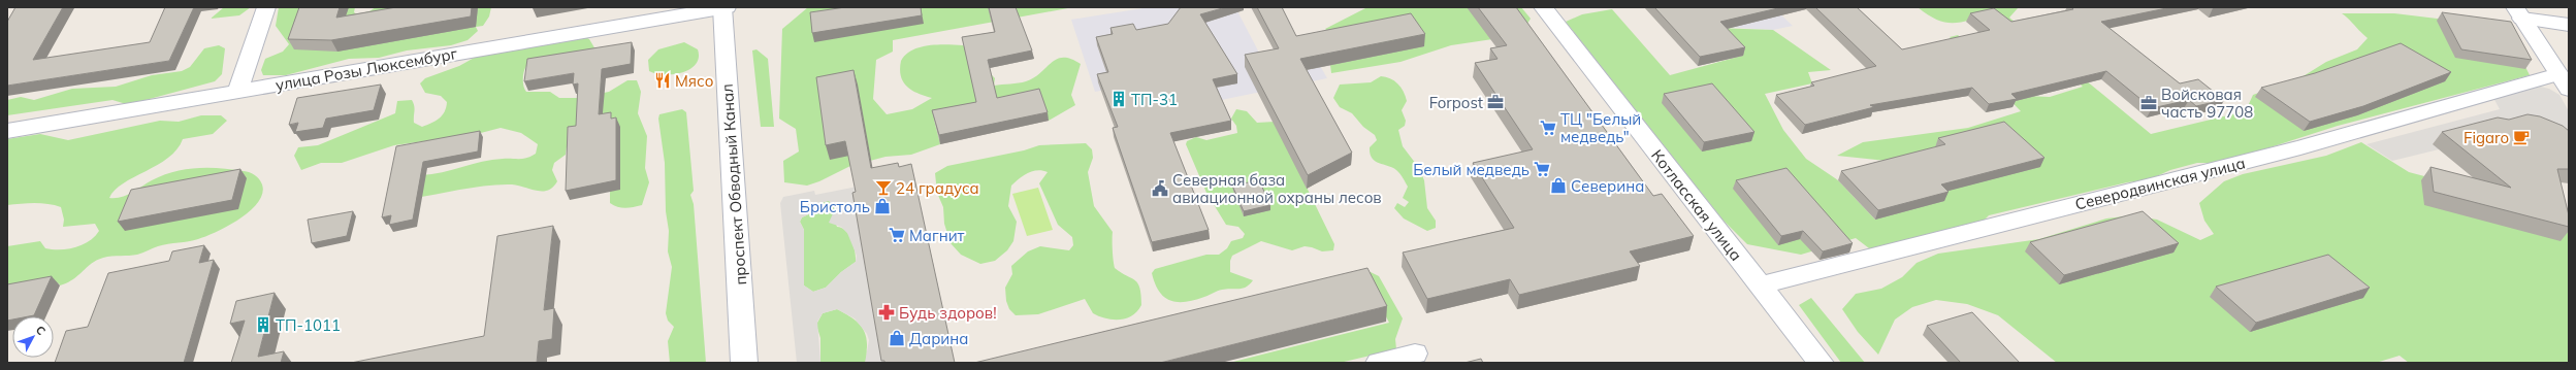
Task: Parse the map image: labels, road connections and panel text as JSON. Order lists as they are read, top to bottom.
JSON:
{
  "streets": {
    "street": [
      "улица Розы Люксембург",
      "Северодвинская улица",
      "проспект Обводный Канал",
      "Котласская улица"
    ]
  },
  "crossings": [
    ["улица Розы Люксембург", "проспект Обводный Канал"],
    ["Северодвинская улица", "Котласская улица"]
  ],
  "places": {
    "restaurant": ["Мясо"],
    "building": ["ТП-31", "ТП-1011"],
    "office": ["Forpost", "Войсковая часть 97708"],
    "supermarket": ["ТЦ \"Белый медведь\"", "Белый медведь", "Магнит"],
    "cafe": ["Figaro"],
    "shop": ["Северина", "Бристоль", "Дарина"],
    "bar": ["24 градуса"],
    "public building": ["Северная база авиационной охраны лесов"],
    "pharmacy": ["Будь здоров!"]
  },
  "north": "top right"
}
